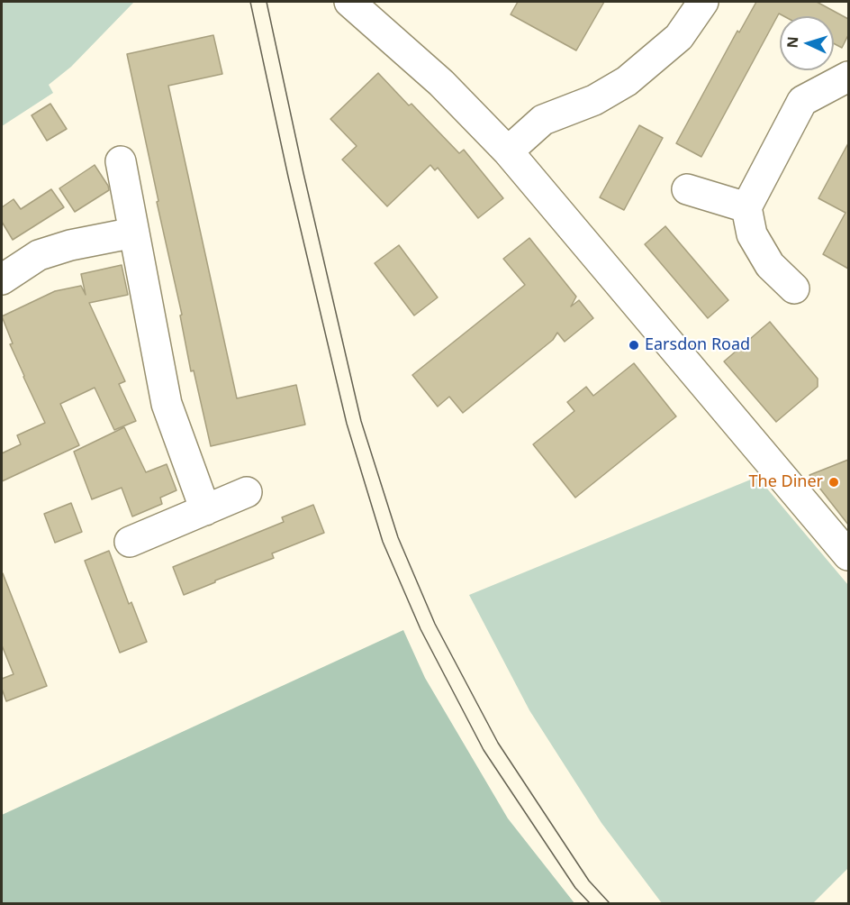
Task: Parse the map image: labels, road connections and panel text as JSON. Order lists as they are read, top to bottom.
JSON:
{
  "places": ["Earsdon Road", "The Diner"],
  "north": "left"
}
